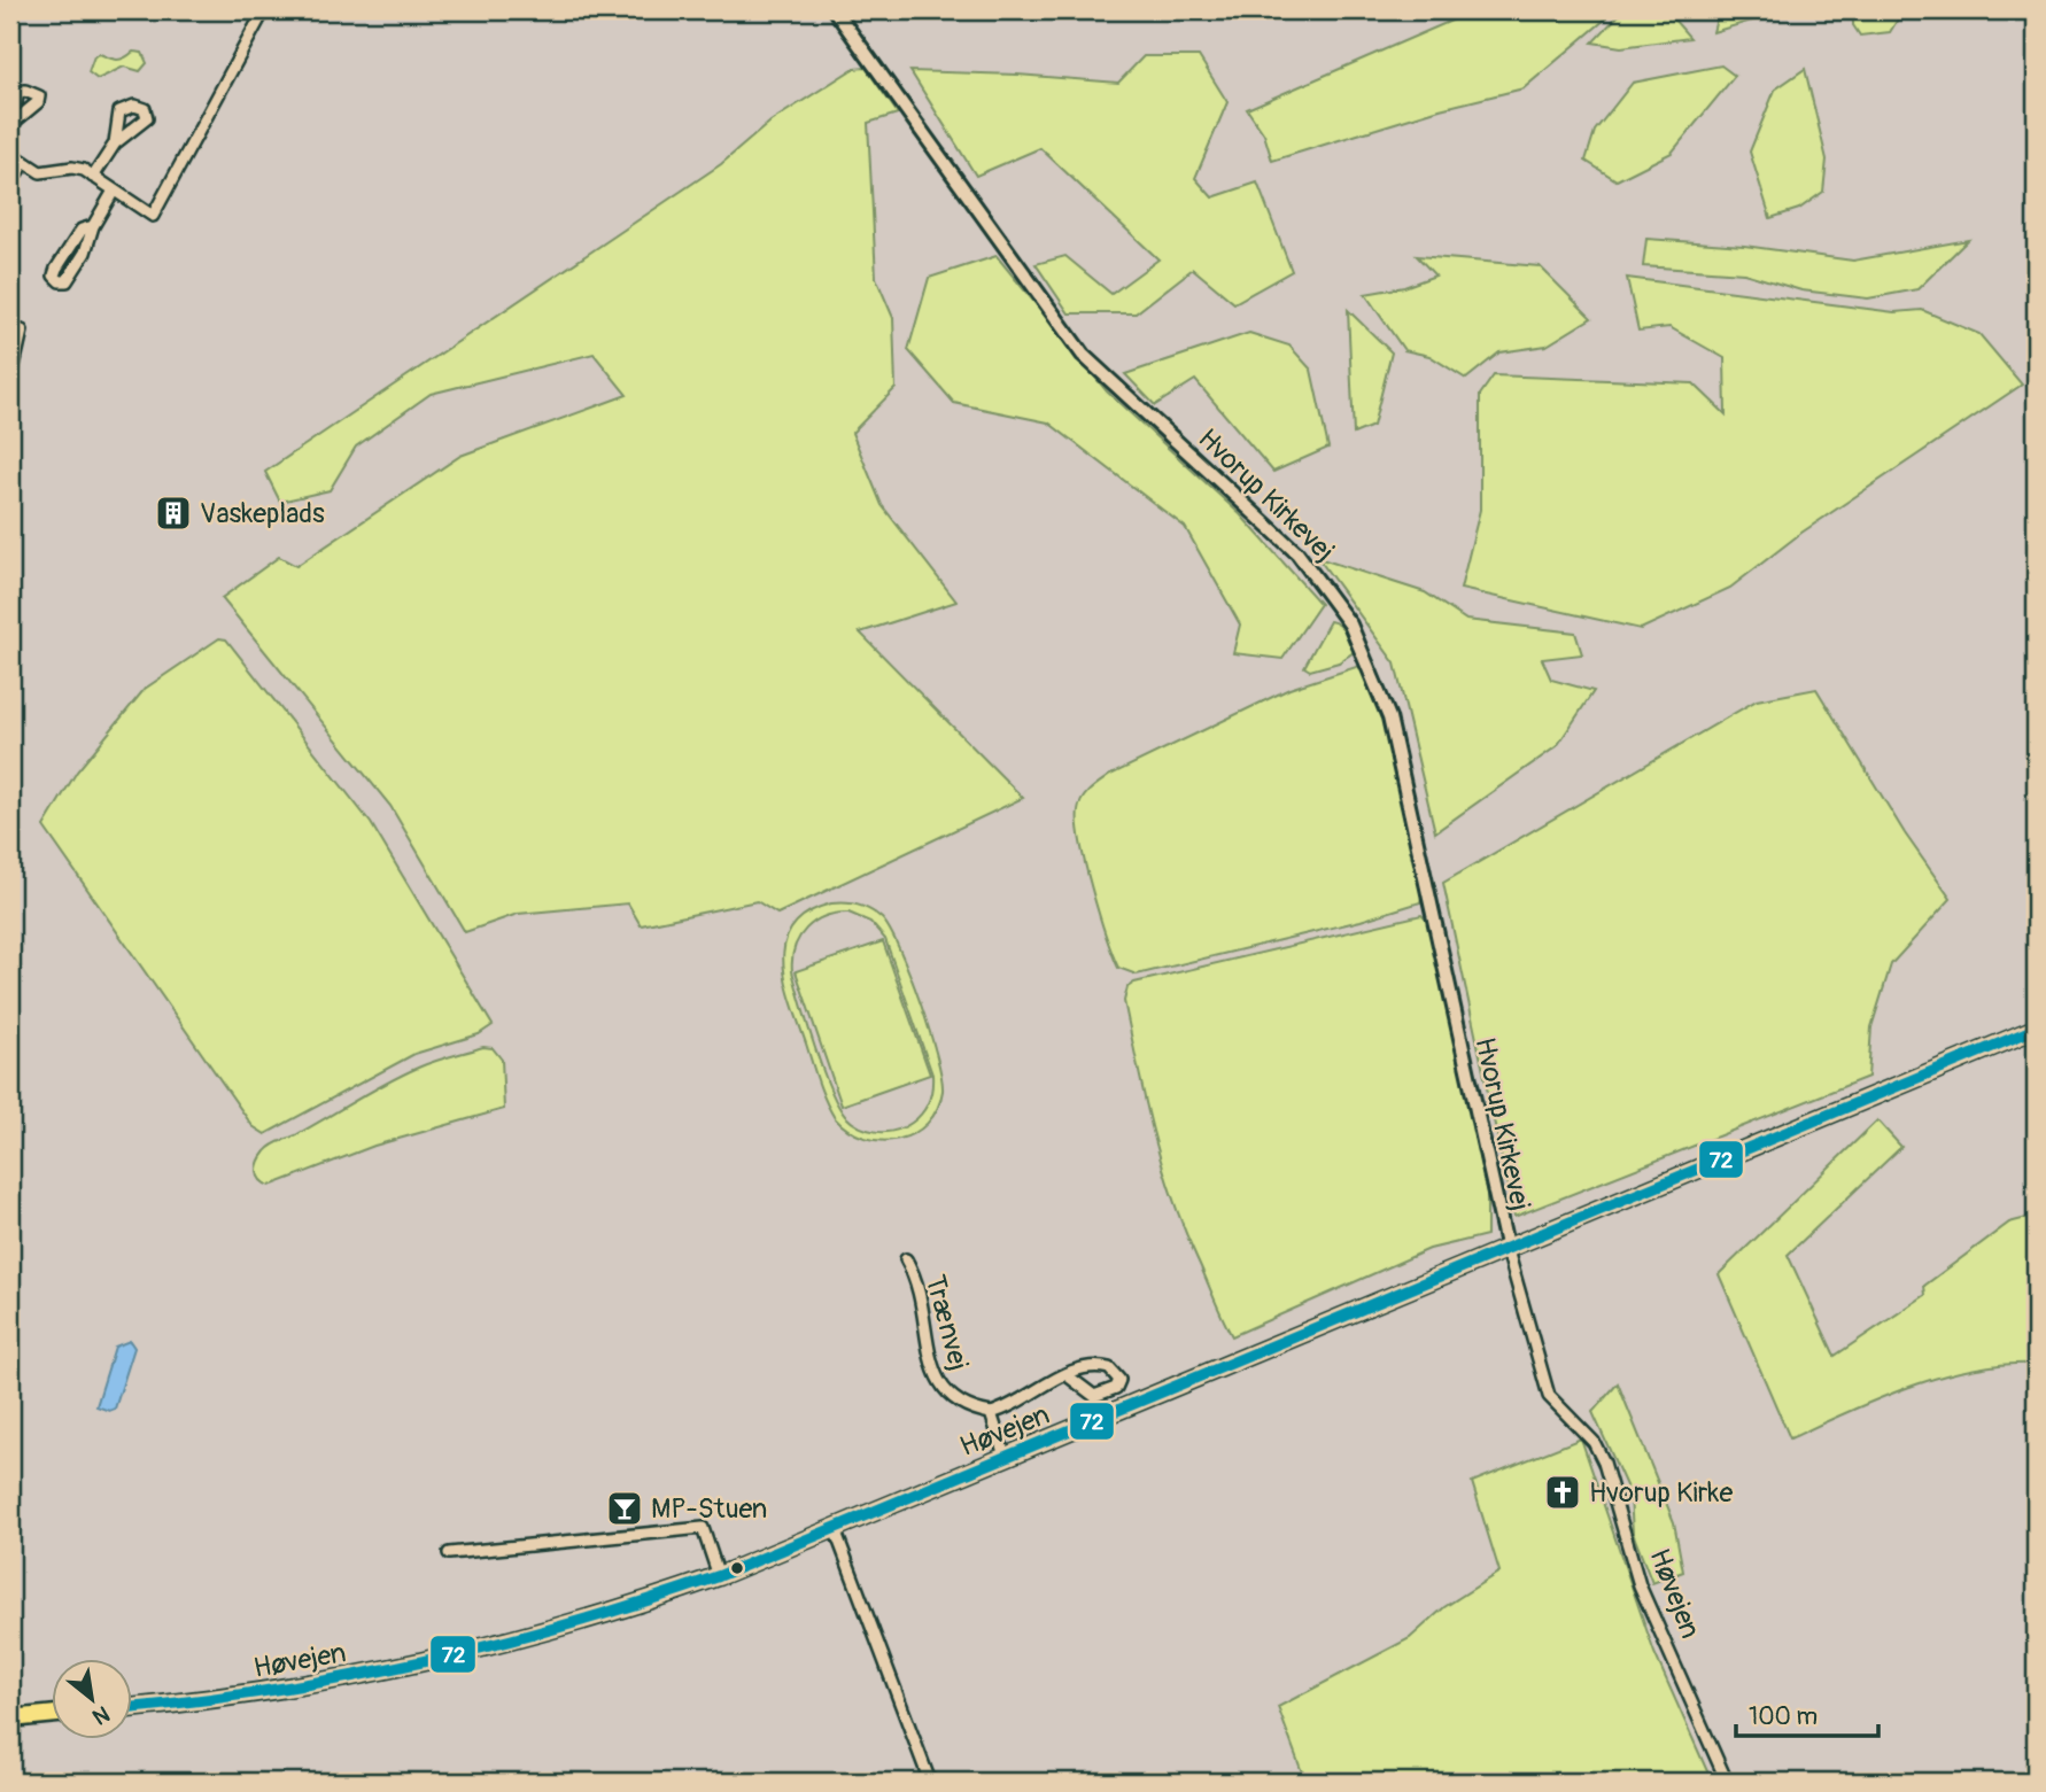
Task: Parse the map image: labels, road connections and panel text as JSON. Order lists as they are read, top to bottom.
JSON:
{
  "streets": {
    "main road": ["Høvejen"],
    "street": ["Hvorup Kirkevej", "Trænvej"]
  },
  "crossings": [
    ["Hvorup Kirkevej", "Høvejen"]
  ],
  "places": {
    "building": ["Vaskeplads"],
    "church": ["Hvorup Kirke"],
    "bar": ["MP-Stuen"]
  },
  "lines": ["transit line 72"],
  "scale_bar": "100 m",
  "north": "bottom right"
}
